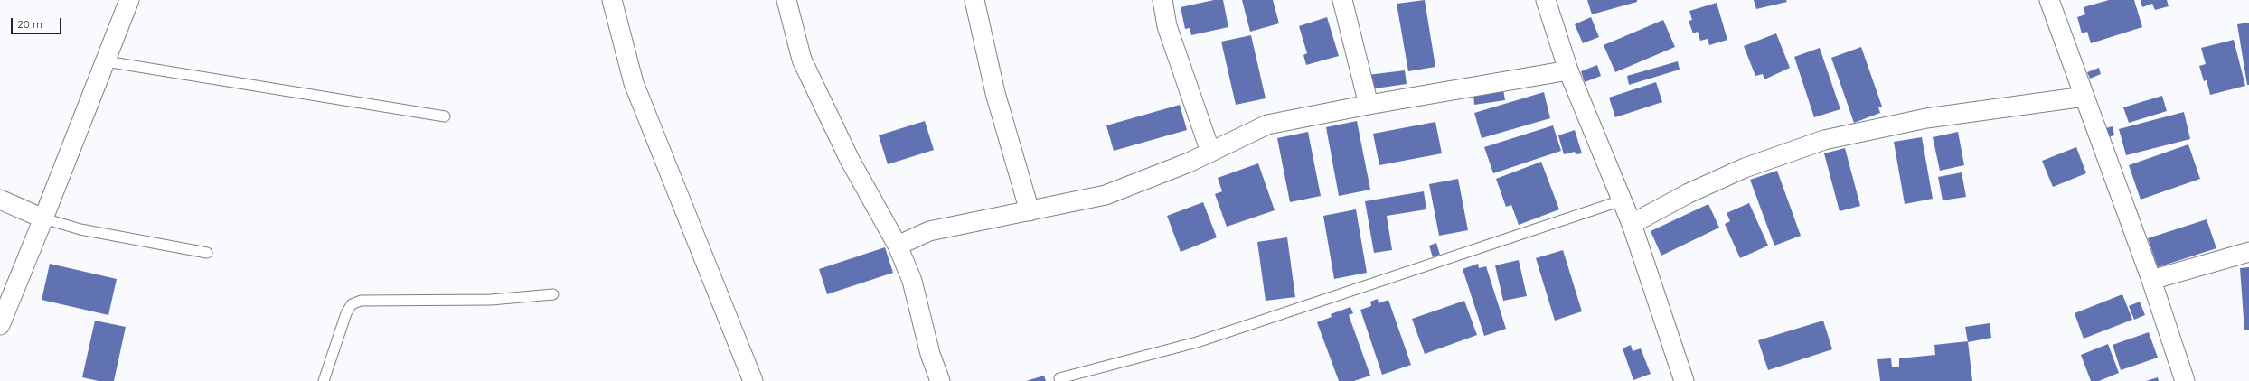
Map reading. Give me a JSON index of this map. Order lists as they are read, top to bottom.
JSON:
{
  "scale_bar": "20 m"
}
